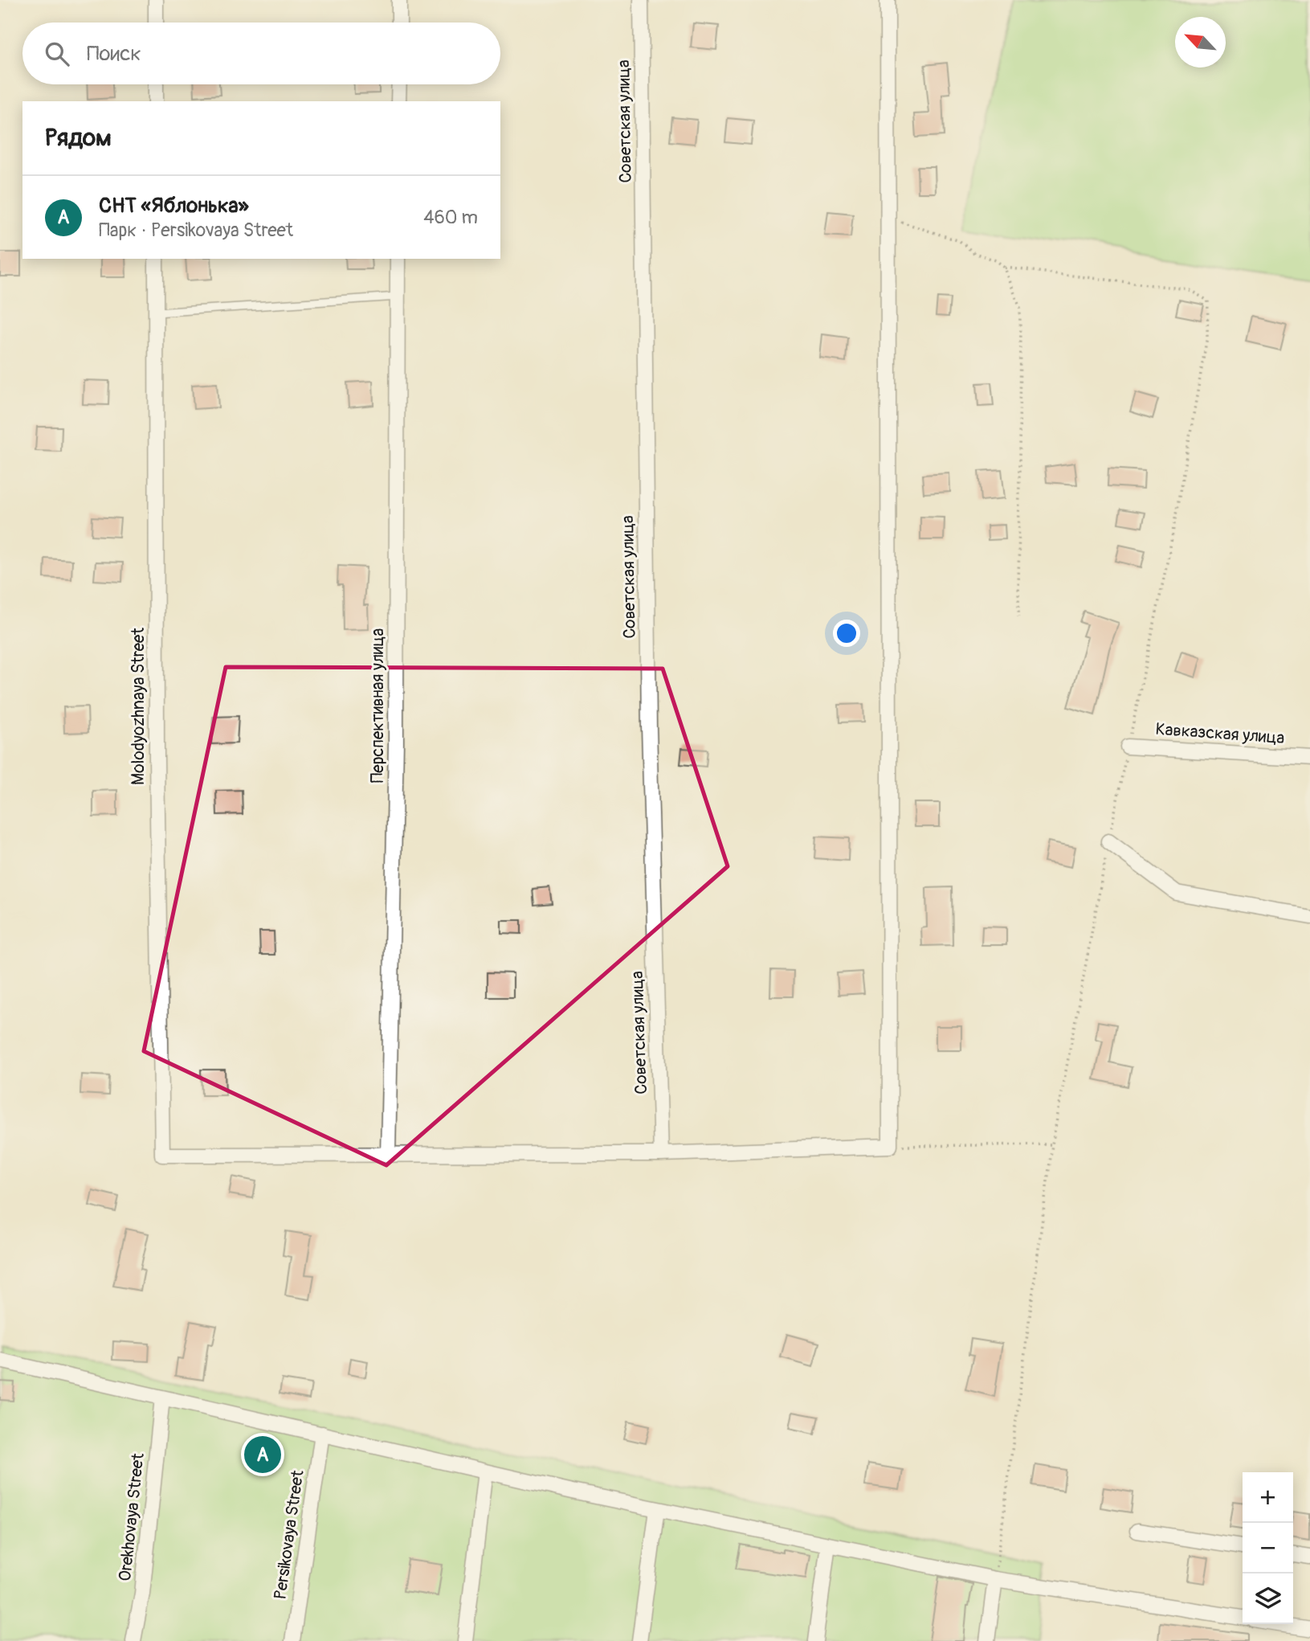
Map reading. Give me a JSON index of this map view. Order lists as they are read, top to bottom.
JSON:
{
  "streets": {
    "street": [
      "Советская улица",
      "Перспективная улица",
      "Molodyozhnaya Street",
      "Кавказская улица",
      "Orekhovaya Street",
      "Persikovaya Street"
    ]
  },
  "crossings": [
    ["Перспективная улица", "Molodyozhnaya Street"]
  ],
  "north": "top left",
  "page": {
    "search": "Поиск",
    "heading": "Рядом",
    "list": [
      {
        "mark": "A",
        "name": "СНТ «Яблонька»",
        "note": "Парк · Persikovaya Street",
        "value": "460 m"
      }
    ],
    "pins": "A",
    "map_buttons": ["+", "−"]
  }
}
